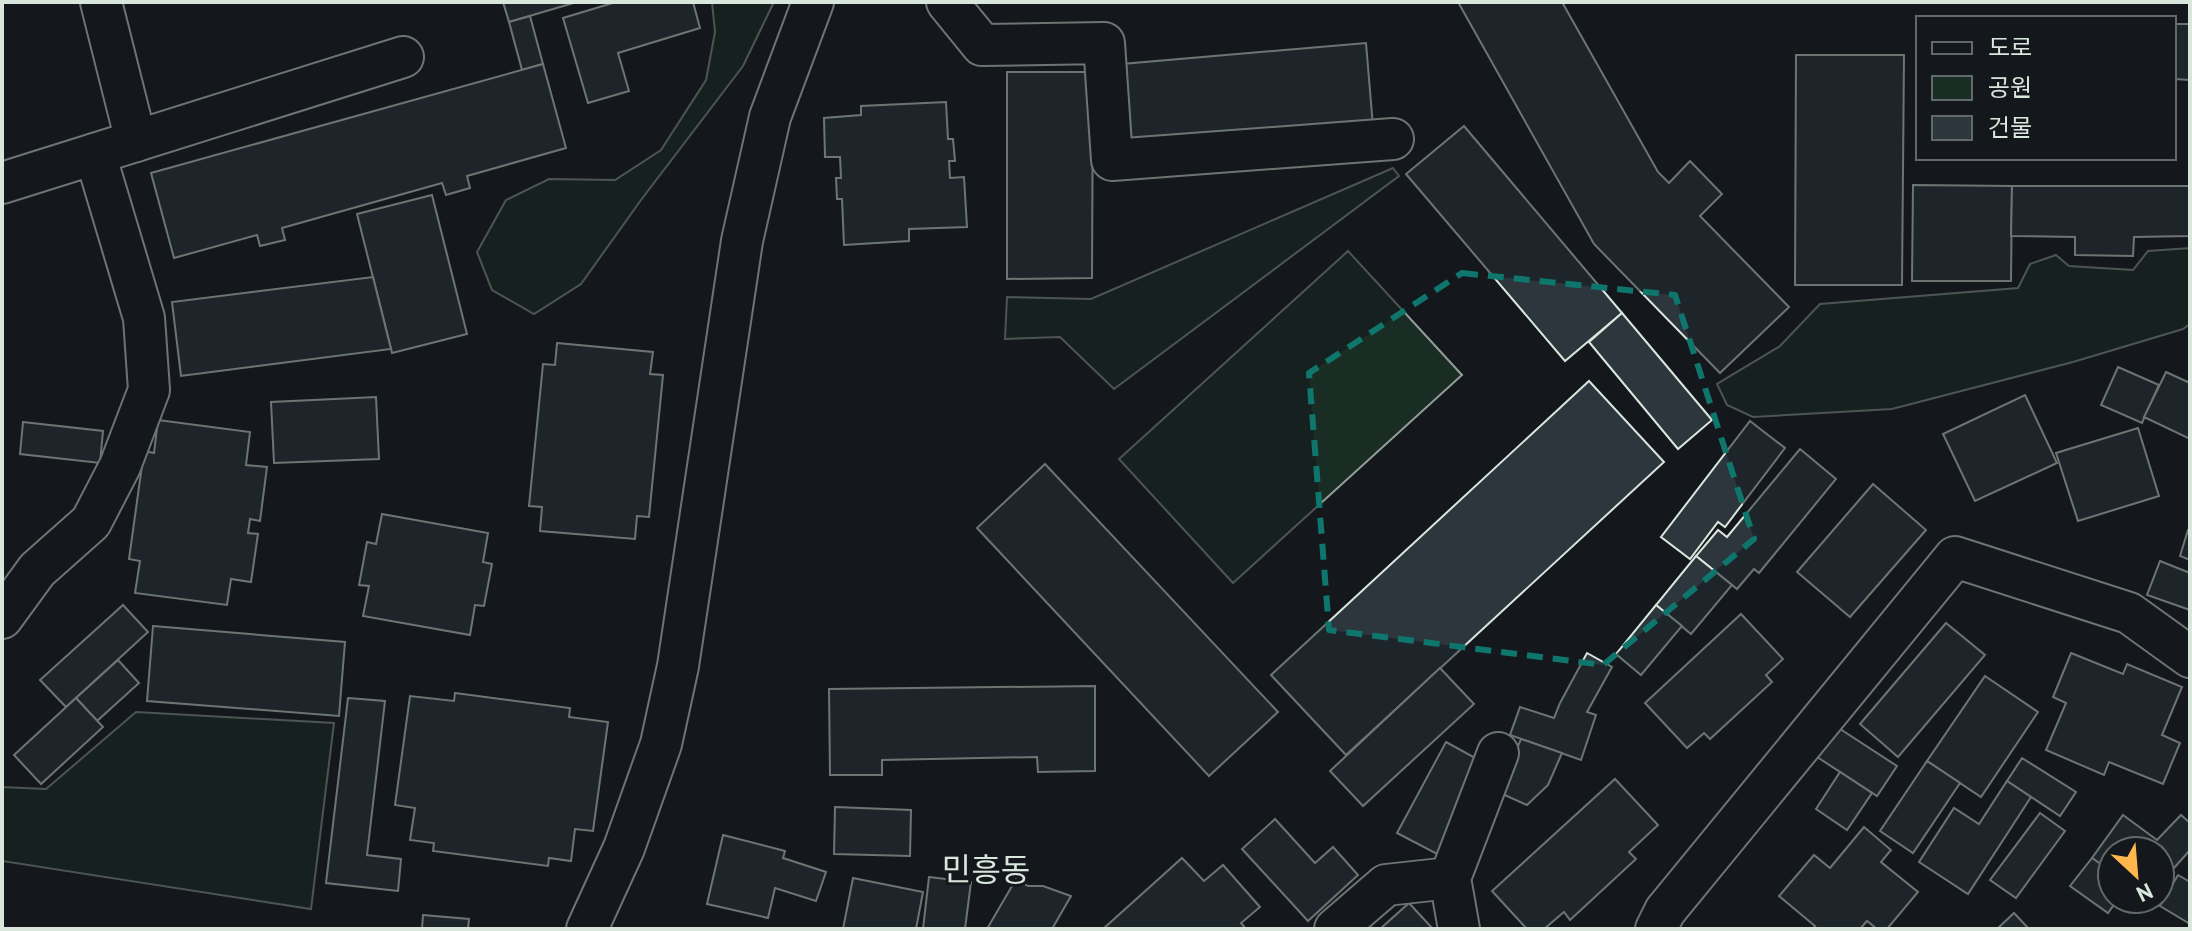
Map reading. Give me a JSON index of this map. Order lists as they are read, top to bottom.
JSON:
{
  "districts": ["민흥동"],
  "legend": ["도로", "공원", "건물"],
  "north": "bottom right"
}
